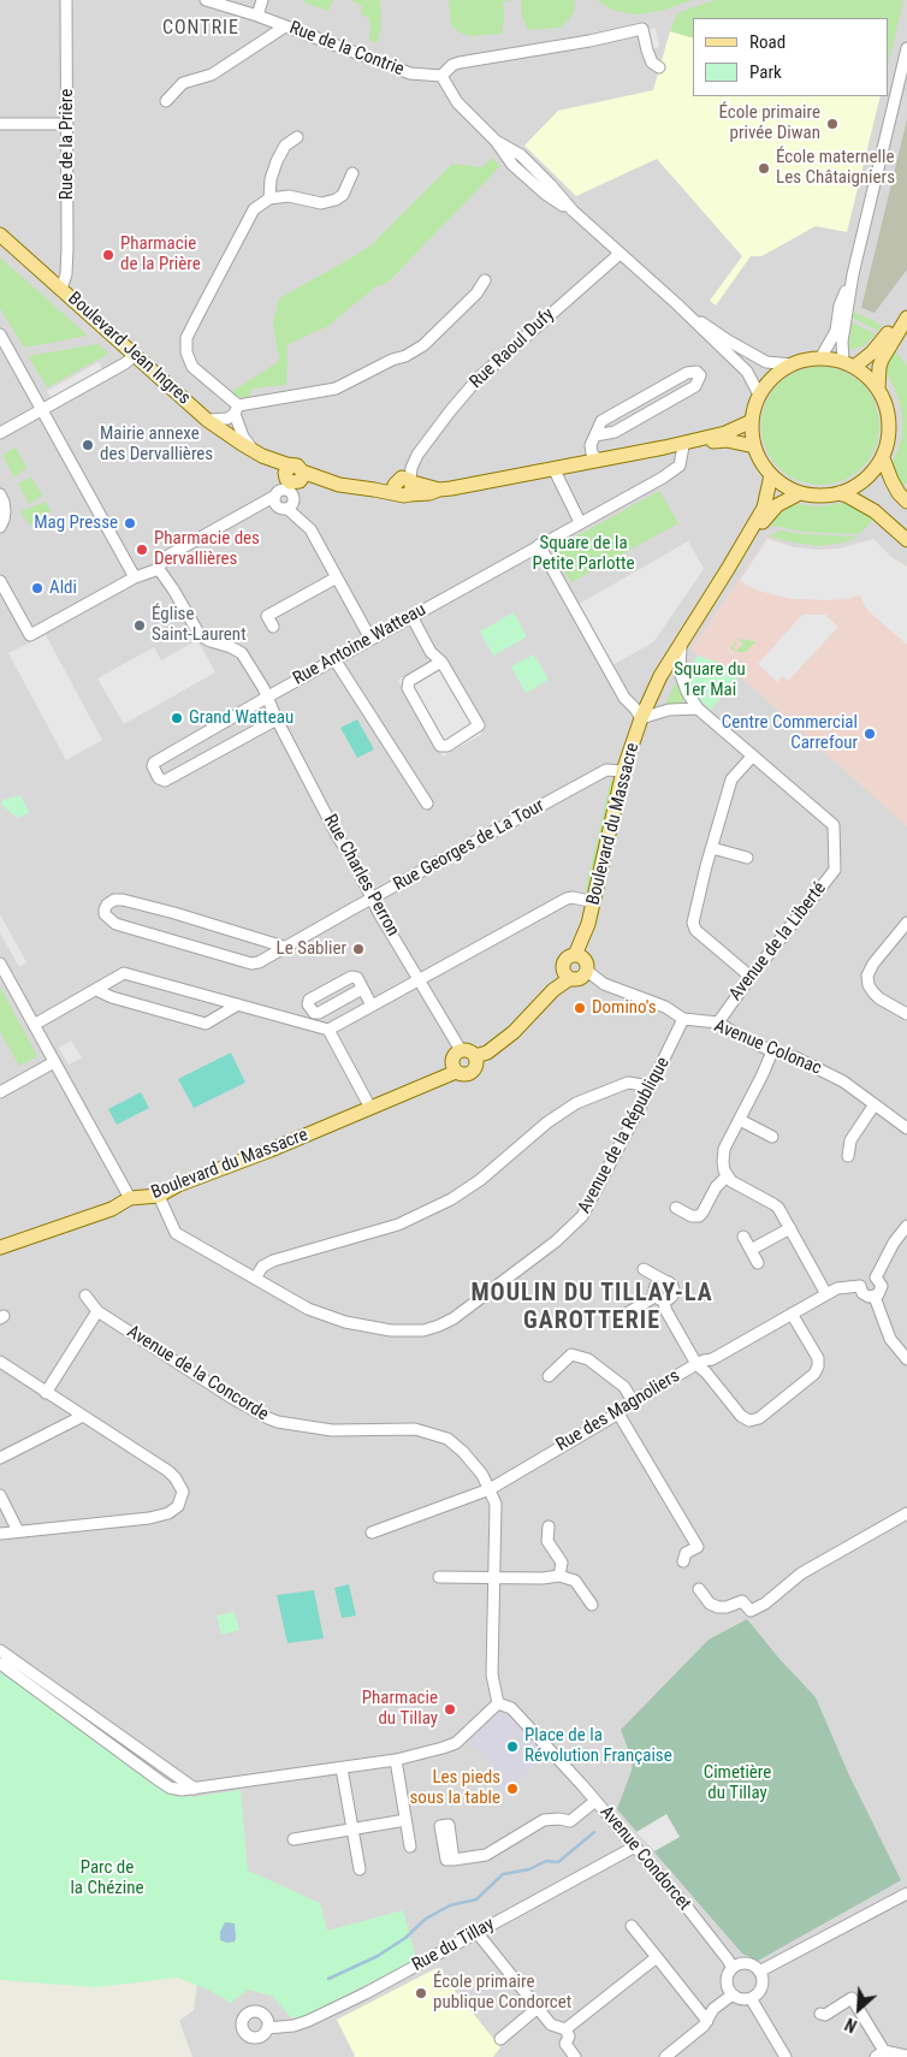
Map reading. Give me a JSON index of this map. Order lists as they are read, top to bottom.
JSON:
{
  "streets": {
    "main road": ["Boulevard Jean Ingres", "Boulevard du Massacre"],
    "street": [
      "Rue de la Contrie",
      "Rue de la Prière",
      "Rue Raoul Dufy",
      "Rue Antoine Watteau",
      "Rue Georges de La Tour",
      "Rue Charles Perron",
      "Avenue de la Liberté",
      "Avenue Colonac",
      "Avenue de la République",
      "Avenue de la Concorde",
      "Rue des Magnoliers",
      "Avenue Condorcet",
      "Rue du Tillay"
    ]
  },
  "crossings": [
    ["Rue de la Prière", "Boulevard Jean Ingres"],
    ["Boulevard Jean Ingres", "Rue Raoul Dufy"],
    ["Boulevard Jean Ingres", "Rue Antoine Watteau"],
    ["Boulevard Jean Ingres", "Boulevard du Massacre"],
    ["Rue Antoine Watteau", "Rue Charles Perron"],
    ["Boulevard du Massacre", "Rue Georges de La Tour"],
    ["Boulevard du Massacre", "Rue Charles Perron"],
    ["Boulevard du Massacre", "Avenue de la Liberté"],
    ["Boulevard du Massacre", "Avenue Colonac"],
    ["Boulevard du Massacre", "Avenue de la République"],
    ["Rue Georges de La Tour", "Rue Charles Perron"],
    ["Avenue de la Liberté", "Avenue Colonac"],
    ["Avenue Colonac", "Avenue de la République"],
    ["Avenue de la Concorde", "Rue des Magnoliers"],
    ["Avenue Condorcet", "Rue du Tillay"]
  ],
  "districts": ["CONTRIE", "MOULIN DU TILLAY-LA GAROTTERIE"],
  "parks": [
    "Square de la Petite Parlotte",
    "Square du 1er Mai",
    "Cimetière du Tillay",
    "Parc de la Chézine"
  ],
  "places": [
    "École primaire privée Diwan",
    "École maternelle Les Châtaigniers",
    "Pharmacie de la Prière",
    "Mairie annexe des Dervallières",
    "Mag Presse",
    "Pharmacie des Dervallières",
    "Aldi",
    "Église Saint-Laurent",
    "Grand Watteau",
    "Centre Commercial Carrefour",
    "Le Sablier",
    "Domino's",
    "Pharmacie du Tillay",
    "Place de la Révolution Française",
    "Les pieds sous la table",
    "École primaire publique Condorcet"
  ],
  "legend": ["Road", "Park"],
  "north": "bottom left"
}
